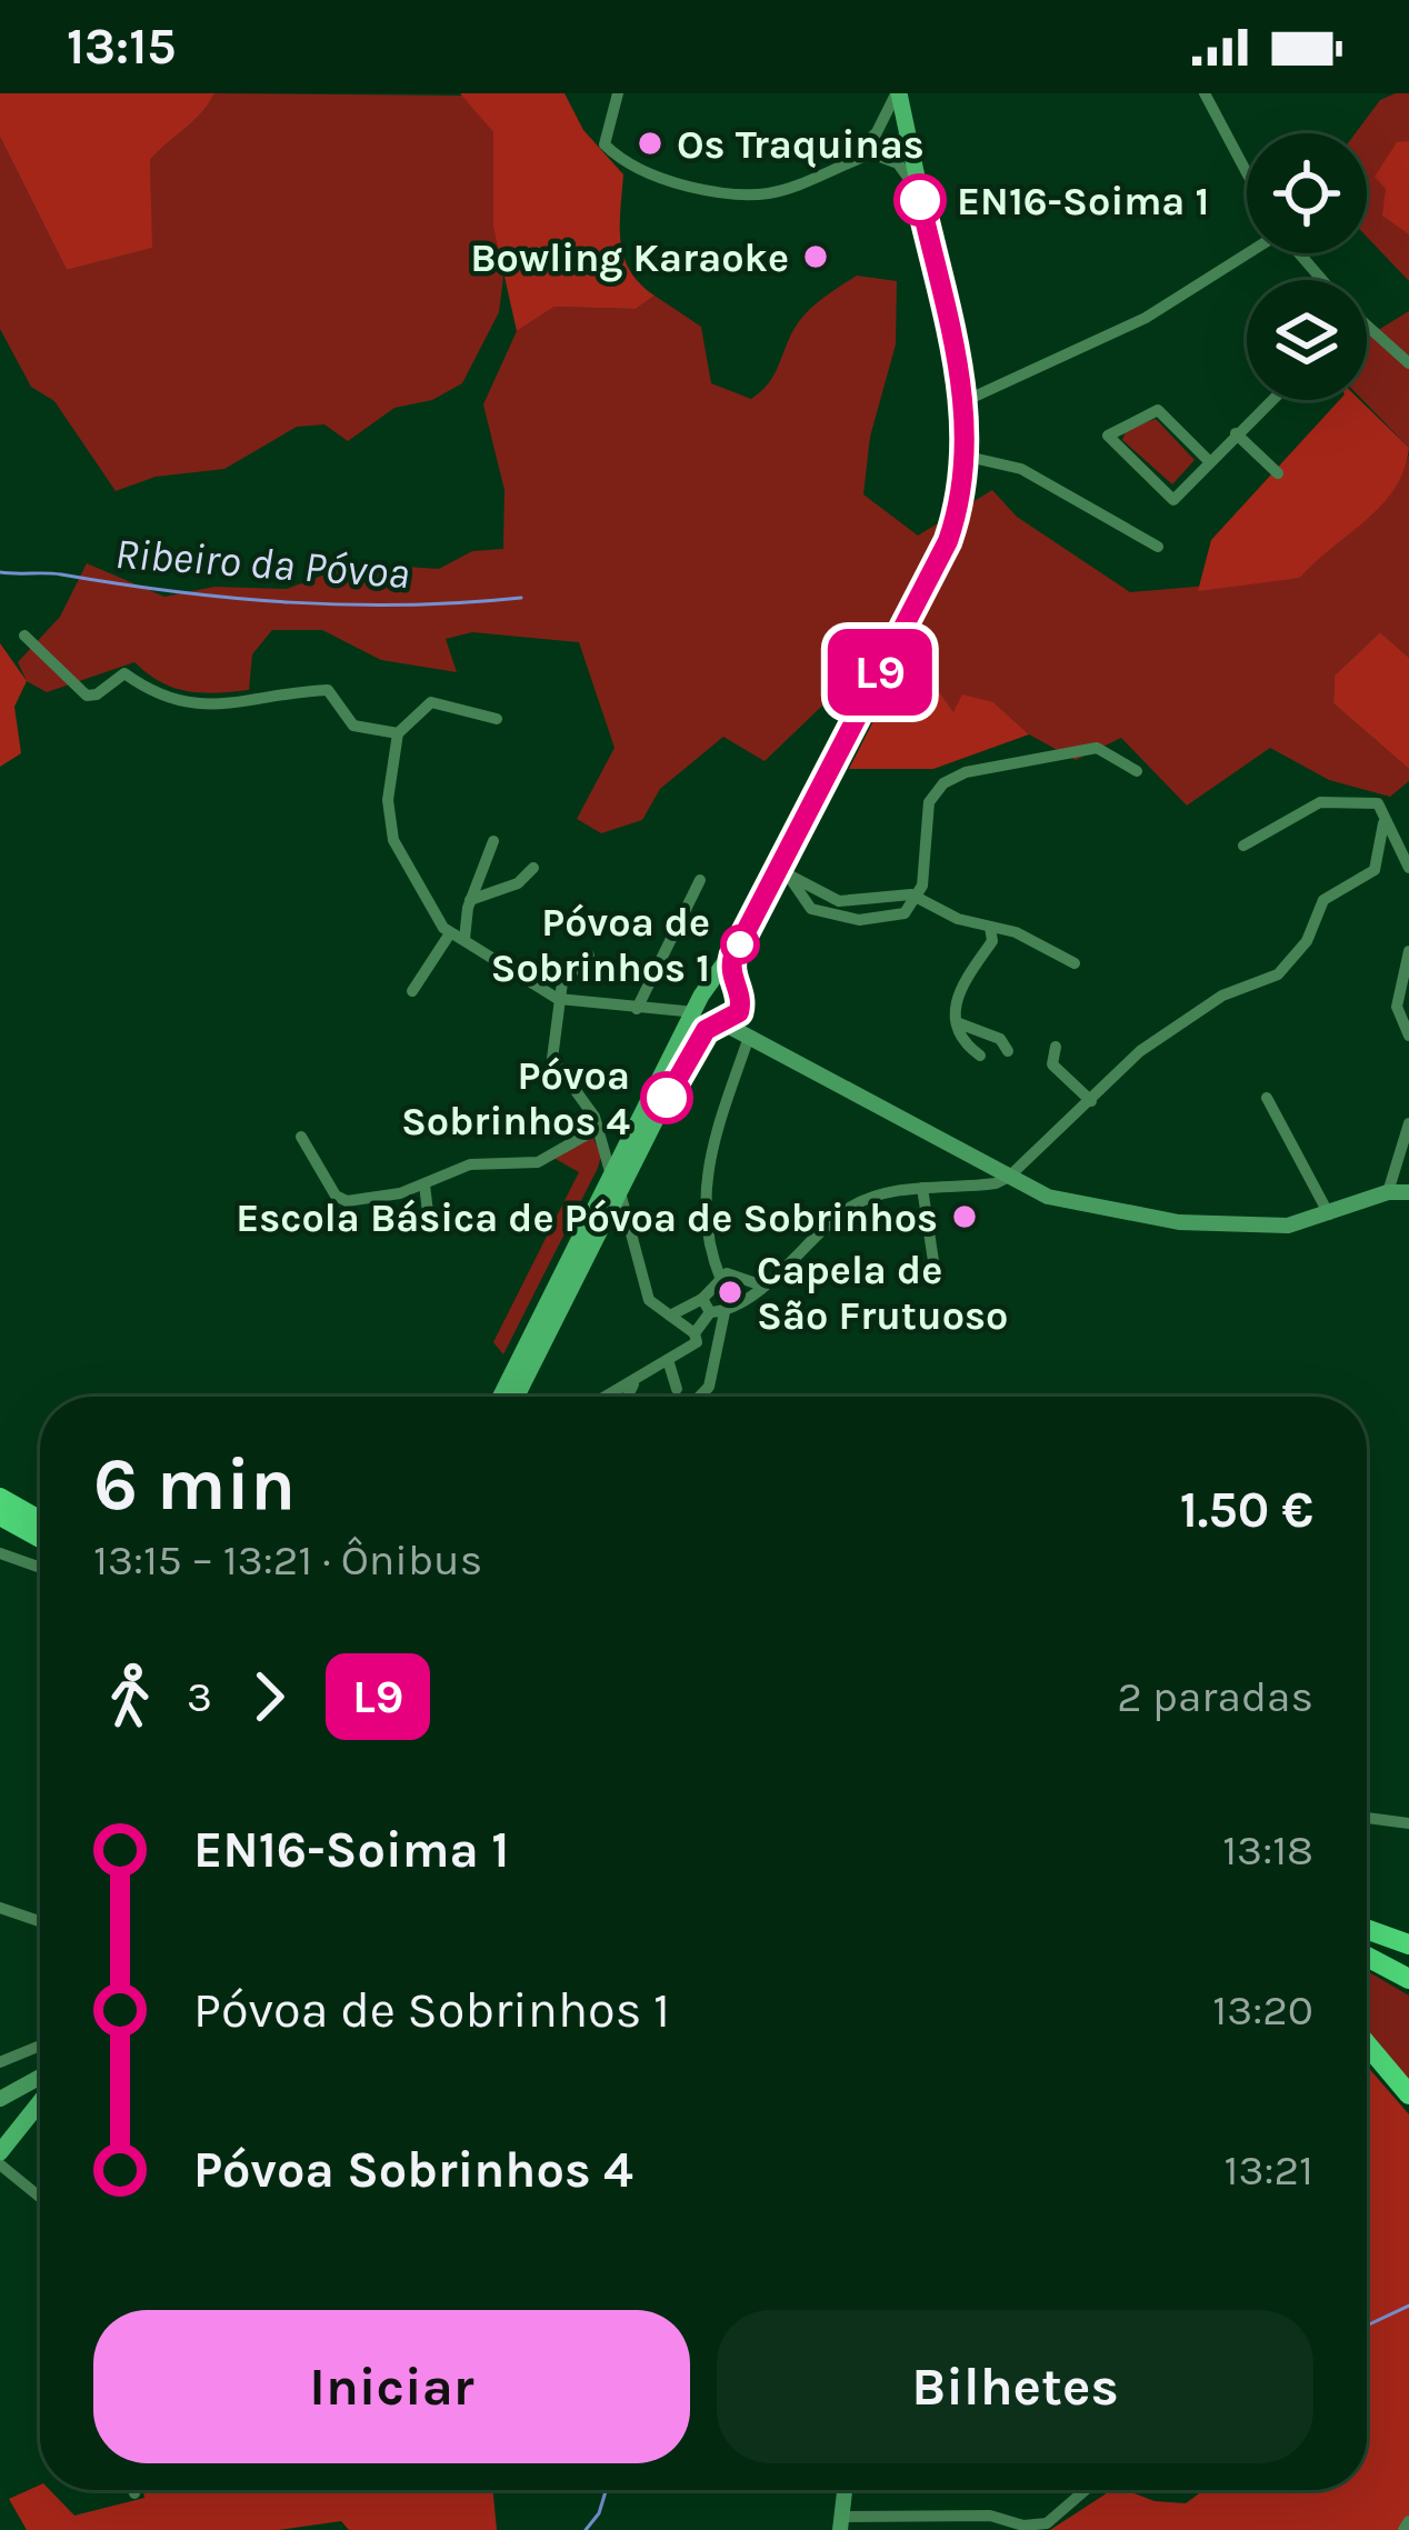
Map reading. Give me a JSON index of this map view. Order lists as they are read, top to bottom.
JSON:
{
  "water": ["Ribeiro da Póvoa"],
  "places": [
    "Os Traquinas",
    "EN16-Soima 1",
    "Bowling Karaoke",
    "Póvoa de Sobrinhos 1",
    "Póvoa Sobrinhos 4",
    "Escola Básica de Póvoa de Sobrinhos",
    "Capela de São Frutuoso"
  ],
  "lines": ["bus line L9"],
  "page": {
    "status": "13:15",
    "on_map": "L9",
    "heading": ["6 min", "13:15 – 13:21 · Ônibus", "1.50 €"],
    "legs": ["3", "L9", "2 paradas"],
    "list": [
      {
        "name": "EN16-Soima 1",
        "value": "13:18"
      },
      {
        "name": "Póvoa de Sobrinhos 1",
        "value": "13:20"
      },
      {
        "name": "Póvoa Sobrinhos 4",
        "value": "13:21"
      }
    ],
    "buttons": ["Iniciar", "Bilhetes"]
  }
}
